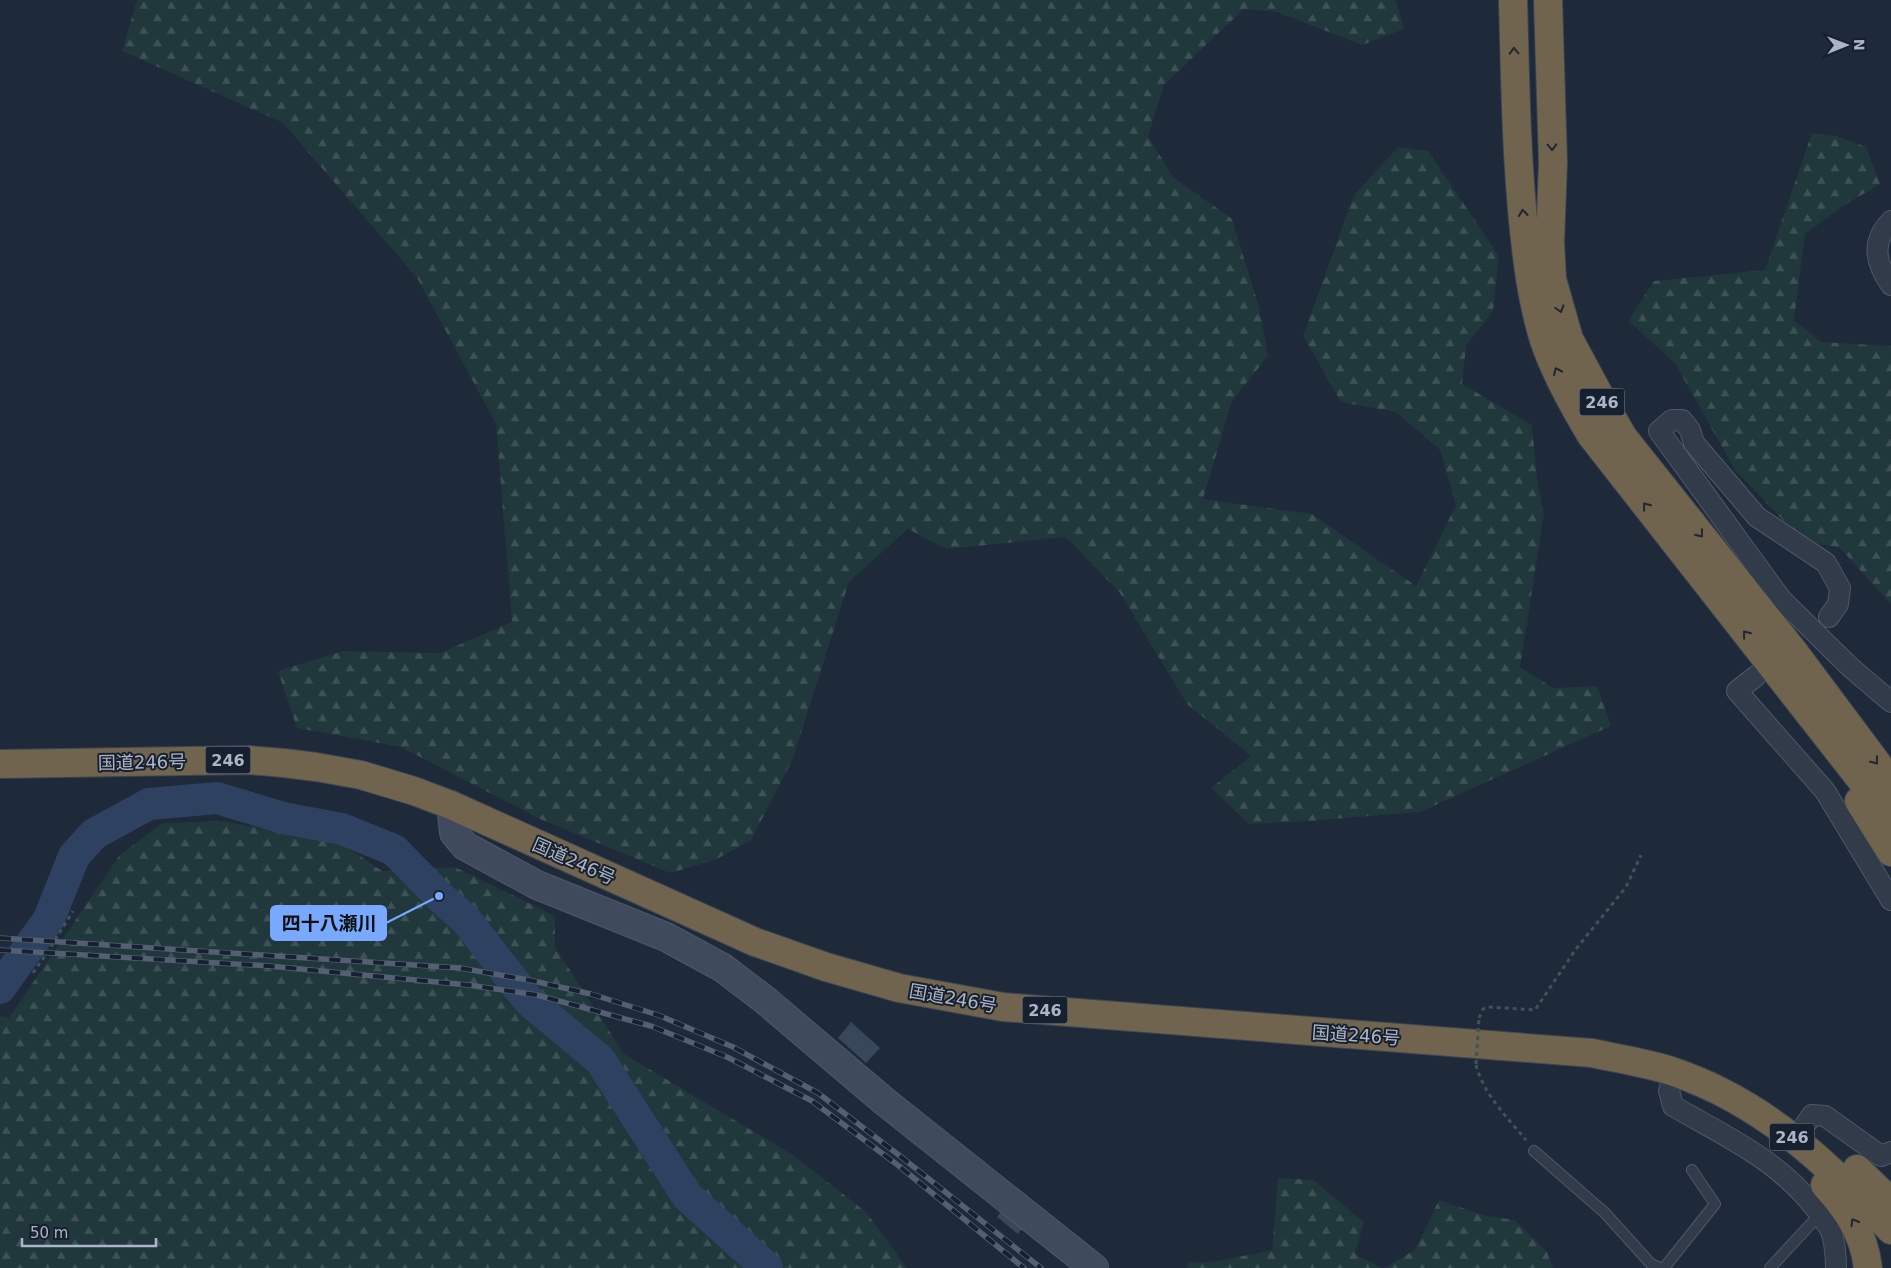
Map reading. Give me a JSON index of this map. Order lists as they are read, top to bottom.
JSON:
{
  "streets": {
    "highway": ["246", "国道246号"]
  },
  "places": ["四十八瀬川"],
  "scale_bar": "50 m",
  "north": "right"
}
